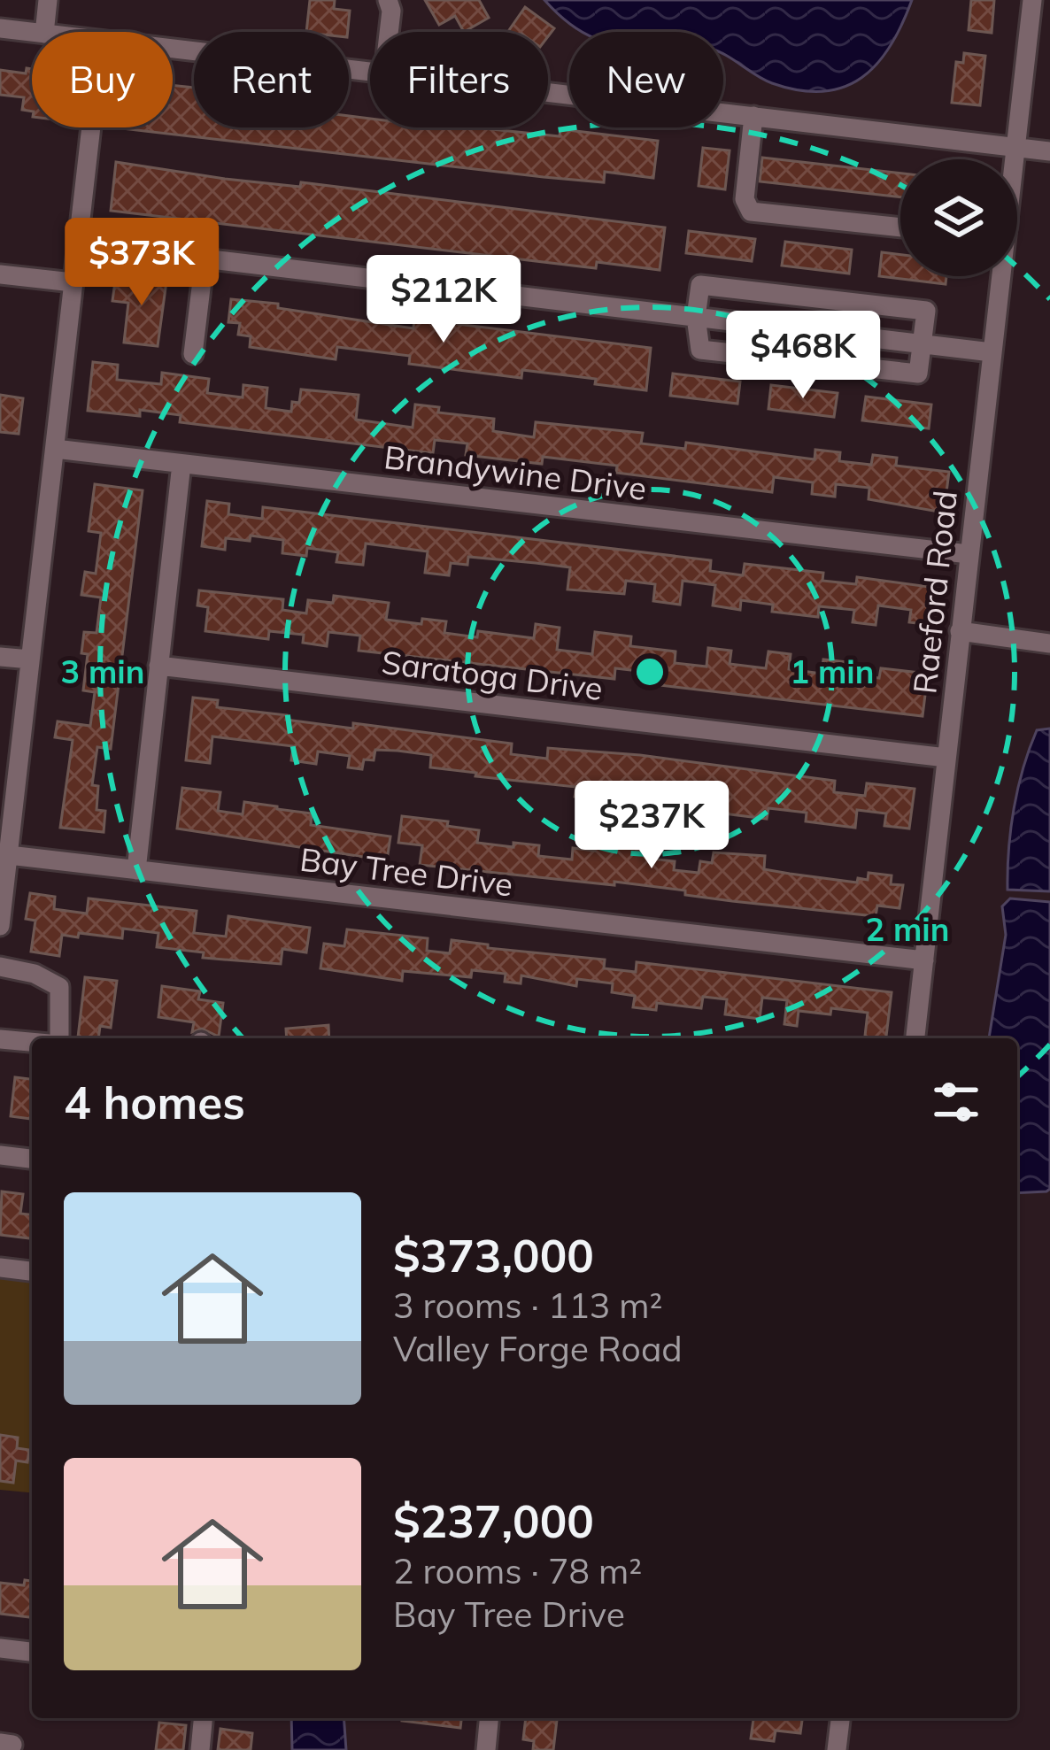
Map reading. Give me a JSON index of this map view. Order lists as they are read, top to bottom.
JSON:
{
  "streets": {
    "street": [
      "Brandywine Drive",
      "Raeford Road",
      "Saratoga Drive",
      "Bay Tree Drive"
    ]
  },
  "crossings": [
    ["Brandywine Drive", "Raeford Road"],
    ["Raeford Road", "Saratoga Drive"],
    ["Raeford Road", "Bay Tree Drive"]
  ],
  "page": {
    "chip": [
      "Buy",
      "Rent",
      "Filters",
      "New"
    ],
    "price": [
      "$373K",
      "$212K",
      "$468K",
      "$237K"
    ],
    "heading": "4 homes",
    "list": [
      {
        "name": "$373,000",
        "note": "3 rooms · 113 m² · Valley Forge Road"
      },
      {
        "name": "$237,000",
        "note": "2 rooms · 78 m² · Bay Tree Drive"
      }
    ]
  },
  "rings": ["1 min", "3 min", "2 min"]
}
